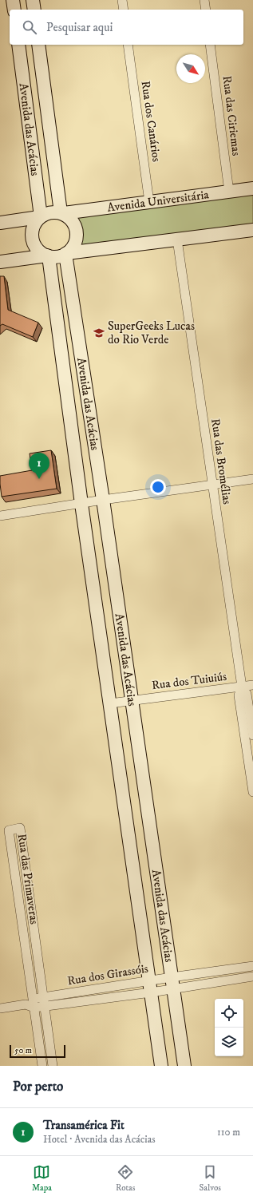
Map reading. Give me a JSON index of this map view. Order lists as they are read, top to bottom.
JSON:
{
  "streets": {
    "street": [
      "Rua das Ciriemas",
      "Rua dos Canários",
      "Avenida das Acácias",
      "Avenida Universitária",
      "Rua das Bromélias",
      "Rua dos Tuiuiús",
      "Rua das Primaveras",
      "Rua dos Girassóis"
    ]
  },
  "crossings": [
    ["Rua das Ciriemas", "Avenida Universitária"],
    ["Rua dos Canários", "Avenida Universitária"],
    ["Avenida das Acácias", "Avenida Universitária"],
    ["Avenida das Acácias", "Rua dos Tuiuiús"],
    ["Avenida das Acácias", "Rua dos Girassóis"],
    ["Rua das Bromélias", "Rua dos Tuiuiús"],
    ["Rua das Primaveras", "Rua dos Girassóis"]
  ],
  "places": {
    "school or university": ["SuperGeeks Lucas do Rio Verde"]
  },
  "scale_bar": "50 m",
  "north": "bottom right",
  "page": {
    "search": "Pesquisar aqui",
    "pins": "1",
    "scale": "50 m",
    "heading": "Por perto",
    "list": [
      {
        "mark": "1",
        "name": "Transamérica Fit",
        "note": "Hotel · Avenida das Acácias",
        "value": "110 m"
      }
    ],
    "nav": ["Mapa", "Rotas", "Salvos"]
  }
}
